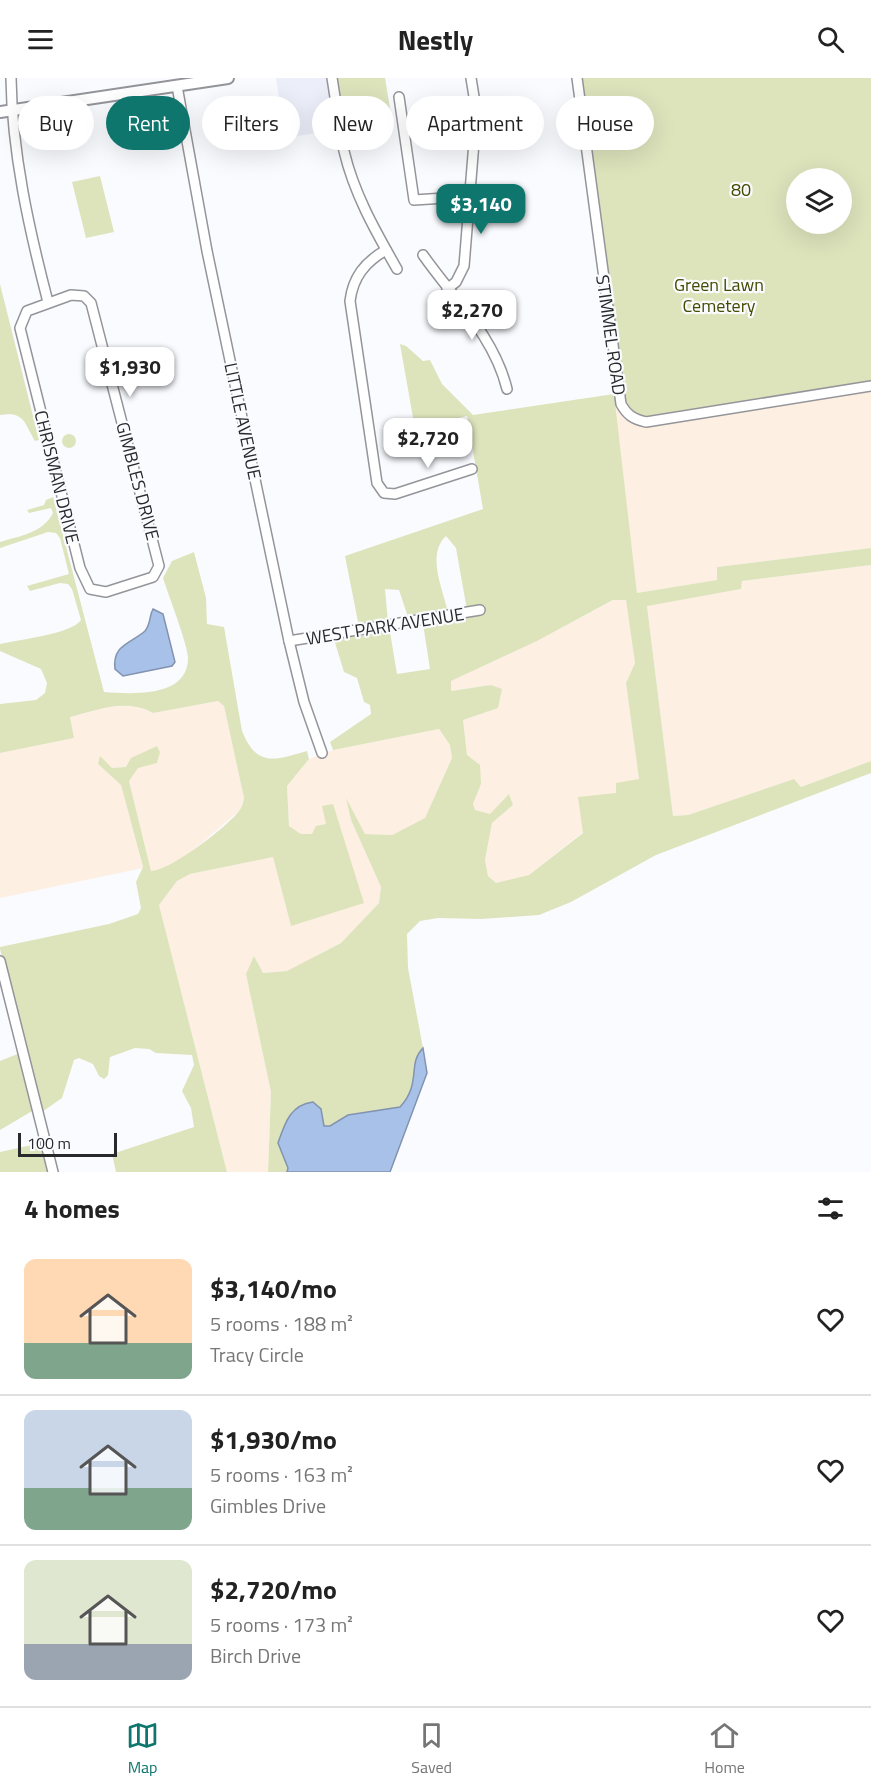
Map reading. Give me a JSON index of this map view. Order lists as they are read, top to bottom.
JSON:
{
  "streets": {
    "street": [
      "STIMMEL ROAD",
      "LITTLE AVENUE",
      "CHRISMAN DRIVE",
      "GIMBLES DRIVE",
      "WEST PARK AVENUE"
    ]
  },
  "crossings": [
    ["LITTLE AVENUE", "WEST PARK AVENUE"],
    ["CHRISMAN DRIVE", "GIMBLES DRIVE"]
  ],
  "parks": ["80", "Green Lawn Cemetery"],
  "scale_bar": "100 m",
  "page": {
    "header": "Nestly",
    "chip": [
      "Buy",
      "Rent",
      "Filters",
      "New",
      "Apartment",
      "House"
    ],
    "price": [
      "$3,140",
      "$2,270",
      "$1,930",
      "$2,720"
    ],
    "scale": "100 m",
    "heading": "4 homes",
    "list": [
      {
        "name": "$3,140/mo",
        "note": "5 rooms · 188 m² · Tracy Circle"
      },
      {
        "name": "$1,930/mo",
        "note": "5 rooms · 163 m² · Gimbles Drive"
      },
      {
        "name": "$2,720/mo",
        "note": "5 rooms · 173 m² · Birch Drive"
      }
    ],
    "tabs": ["Map", "Saved", "Home"]
  }
}
